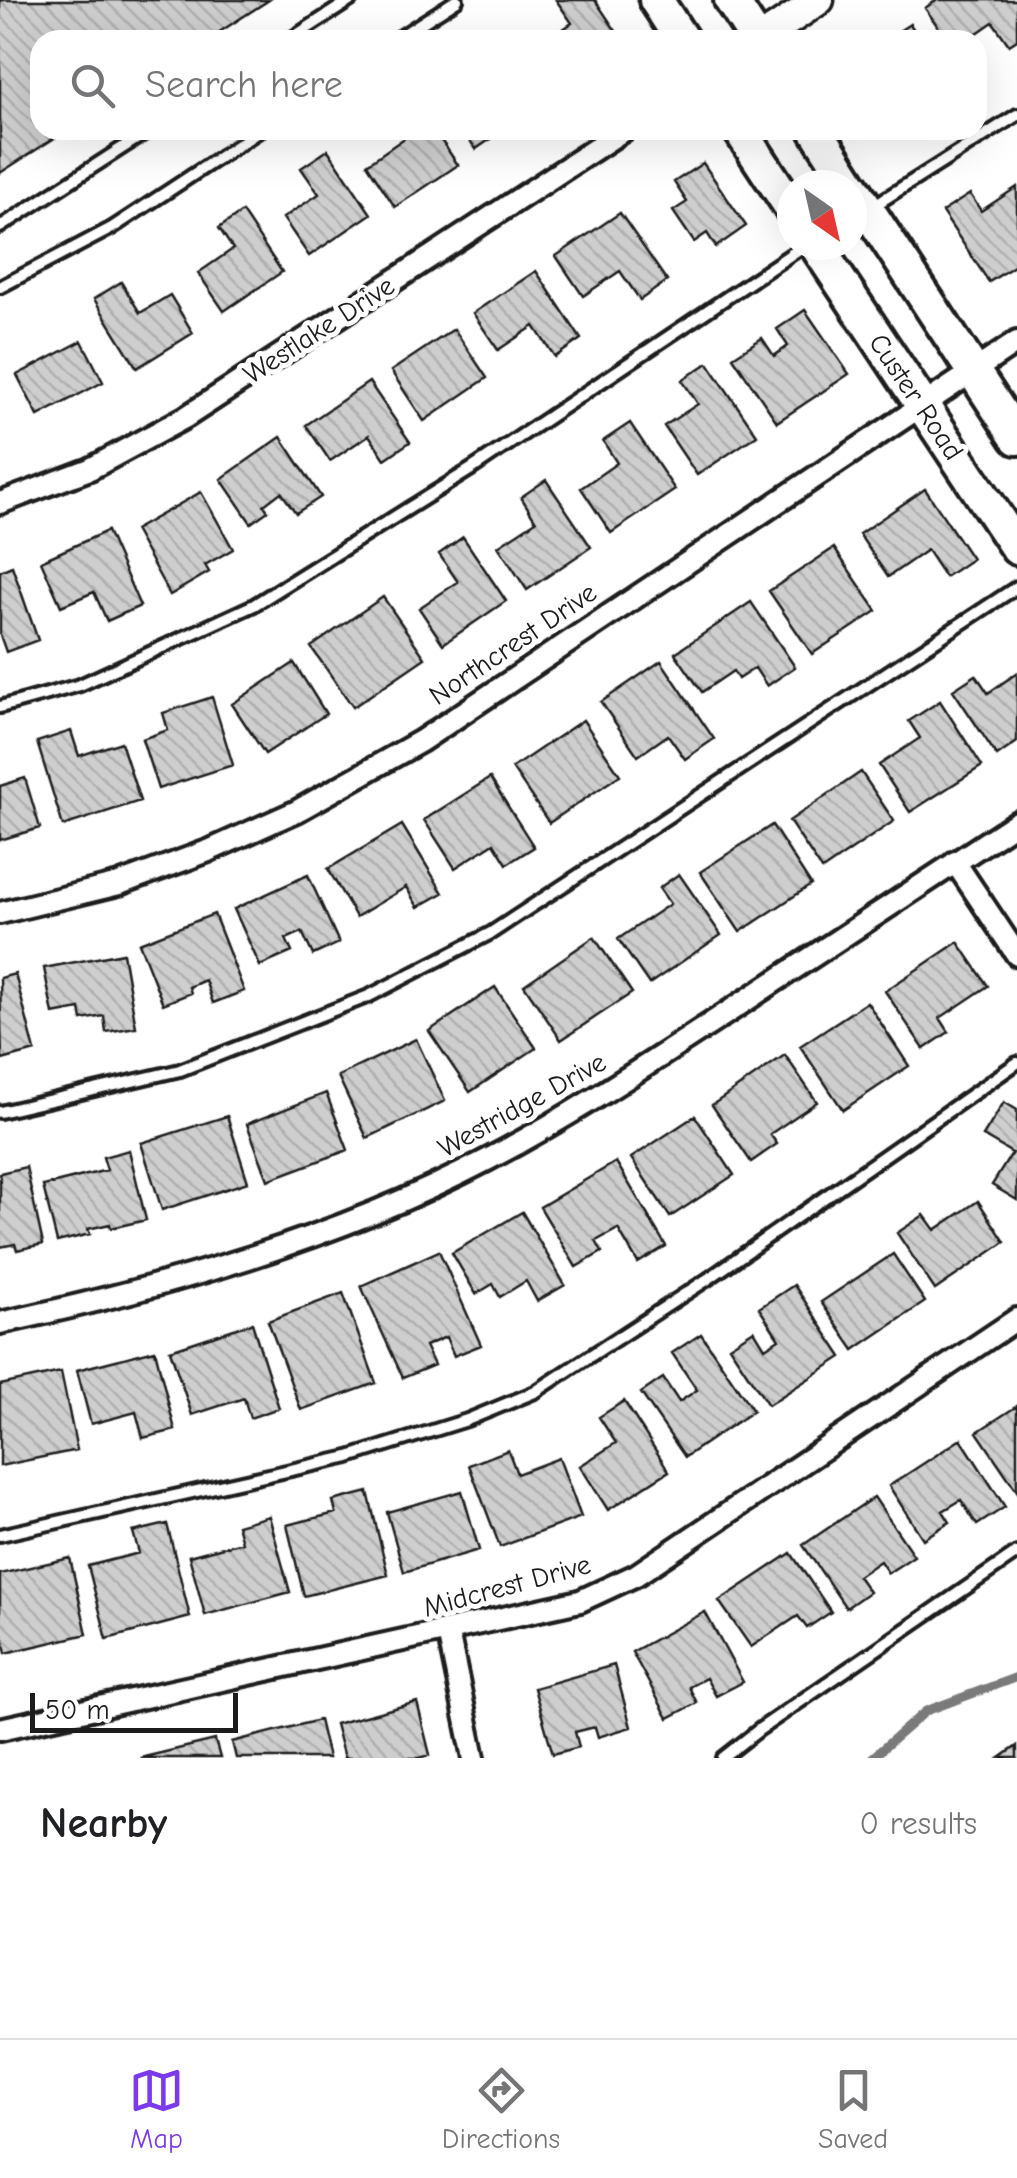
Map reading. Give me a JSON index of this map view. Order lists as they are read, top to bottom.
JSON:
{
  "streets": {
    "main road": ["Custer Road"],
    "street": [
      "Westlake Drive",
      "Northcrest Drive",
      "Westridge Drive",
      "Midcrest Drive"
    ]
  },
  "crossings": [
    ["Custer Road", "Northcrest Drive"]
  ],
  "scale_bar": "50 m",
  "north": "bottom right",
  "page": {
    "search": "Search here",
    "scale": "50 m",
    "heading": ["Nearby", "0 results"],
    "nav": ["Map", "Directions", "Saved"]
  }
}
